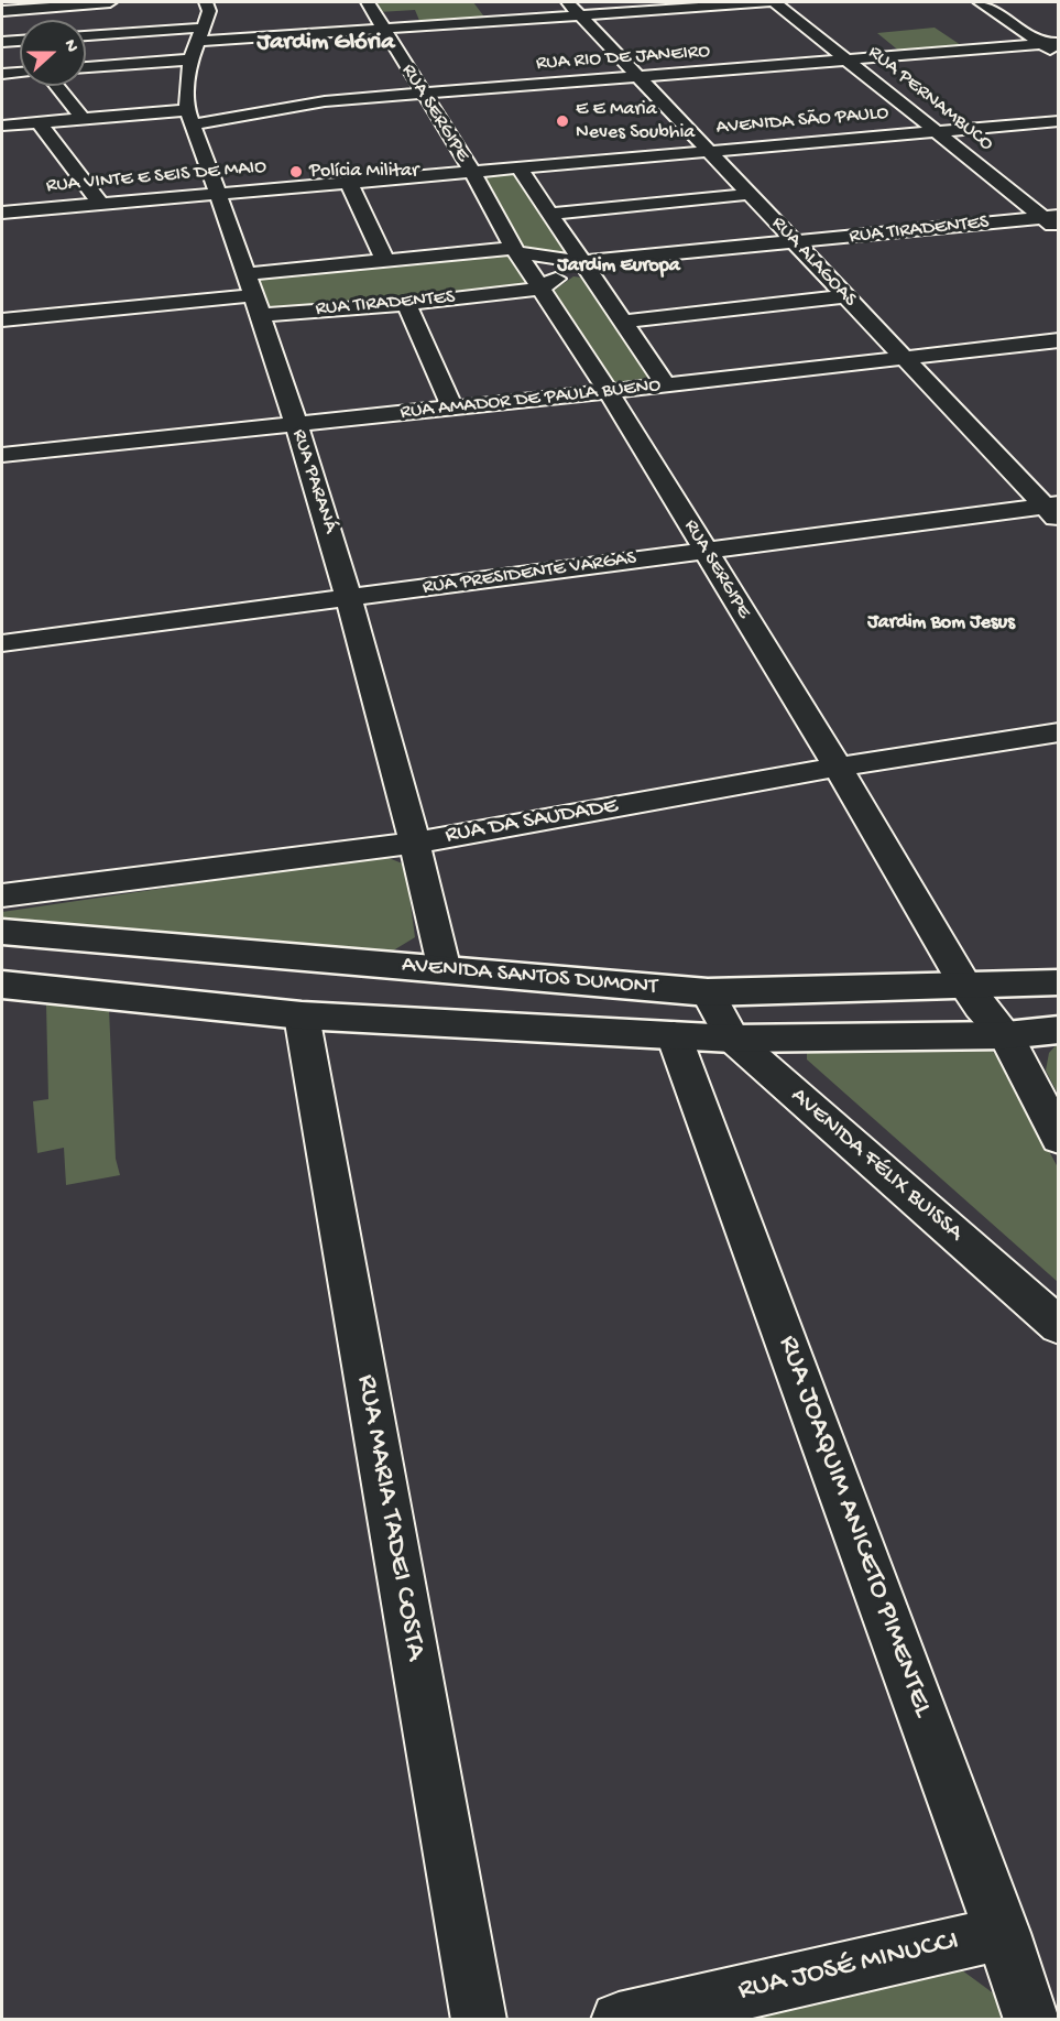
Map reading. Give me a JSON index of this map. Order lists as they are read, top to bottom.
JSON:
{
  "streets": {
    "street": [
      "RUA RIO DE JANEIRO",
      "RUA PERNAMBUCO",
      "RUA SERGIPE",
      "AVENIDA SÃO PAULO",
      "RUA VINTE E SEIS DE MAIO",
      "RUA TIRADENTES",
      "RUA ALAGOAS",
      "RUA AMADOR DE PAULA BUENO",
      "RUA PARANÁ",
      "RUA PRESIDENTE VARGAS",
      "RUA DA SAUDADE",
      "AVENIDA SANTOS DUMONT",
      "AVENIDA FÉLIX BUISSA",
      "RUA MARIA TADEI COSTA",
      "RUA JOAQUIM ANICETO PIMENTEL",
      "RUA JOSÉ MINUCCI"
    ]
  },
  "crossings": [
    ["RUA RIO DE JANEIRO", "RUA PERNAMBUCO"],
    ["RUA RIO DE JANEIRO", "RUA SERGIPE"],
    ["RUA RIO DE JANEIRO", "RUA ALAGOAS"],
    ["RUA RIO DE JANEIRO", "RUA PARANÁ"],
    ["RUA PERNAMBUCO", "AVENIDA SÃO PAULO"],
    ["RUA PERNAMBUCO", "RUA TIRADENTES"],
    ["RUA SERGIPE", "AVENIDA SÃO PAULO"],
    ["RUA SERGIPE", "RUA VINTE E SEIS DE MAIO"],
    ["RUA SERGIPE", "RUA TIRADENTES"],
    ["RUA SERGIPE", "RUA AMADOR DE PAULA BUENO"],
    ["RUA SERGIPE", "RUA PRESIDENTE VARGAS"],
    ["RUA SERGIPE", "RUA DA SAUDADE"],
    ["RUA SERGIPE", "AVENIDA SANTOS DUMONT"],
    ["AVENIDA SÃO PAULO", "RUA VINTE E SEIS DE MAIO"],
    ["AVENIDA SÃO PAULO", "RUA ALAGOAS"],
    ["RUA VINTE E SEIS DE MAIO", "RUA PARANÁ"],
    ["RUA TIRADENTES", "RUA ALAGOAS"],
    ["RUA TIRADENTES", "RUA PARANÁ"],
    ["RUA ALAGOAS", "RUA AMADOR DE PAULA BUENO"],
    ["RUA ALAGOAS", "RUA PRESIDENTE VARGAS"],
    ["RUA AMADOR DE PAULA BUENO", "RUA PARANÁ"],
    ["RUA PARANÁ", "RUA PRESIDENTE VARGAS"],
    ["RUA PARANÁ", "RUA DA SAUDADE"],
    ["RUA PARANÁ", "AVENIDA SANTOS DUMONT"],
    ["AVENIDA SANTOS DUMONT", "AVENIDA FÉLIX BUISSA"],
    ["AVENIDA SANTOS DUMONT", "RUA MARIA TADEI COSTA"],
    ["AVENIDA SANTOS DUMONT", "RUA JOAQUIM ANICETO PIMENTEL"],
    ["RUA JOAQUIM ANICETO PIMENTEL", "RUA JOSÉ MINUCCI"]
  ],
  "districts": ["Jardim Glória", "Jardim Europa", "Jardim Bom Jesus"],
  "places": ["E E Maria Neves Soubhia", "Polícia Militar"],
  "north": "right"
}
